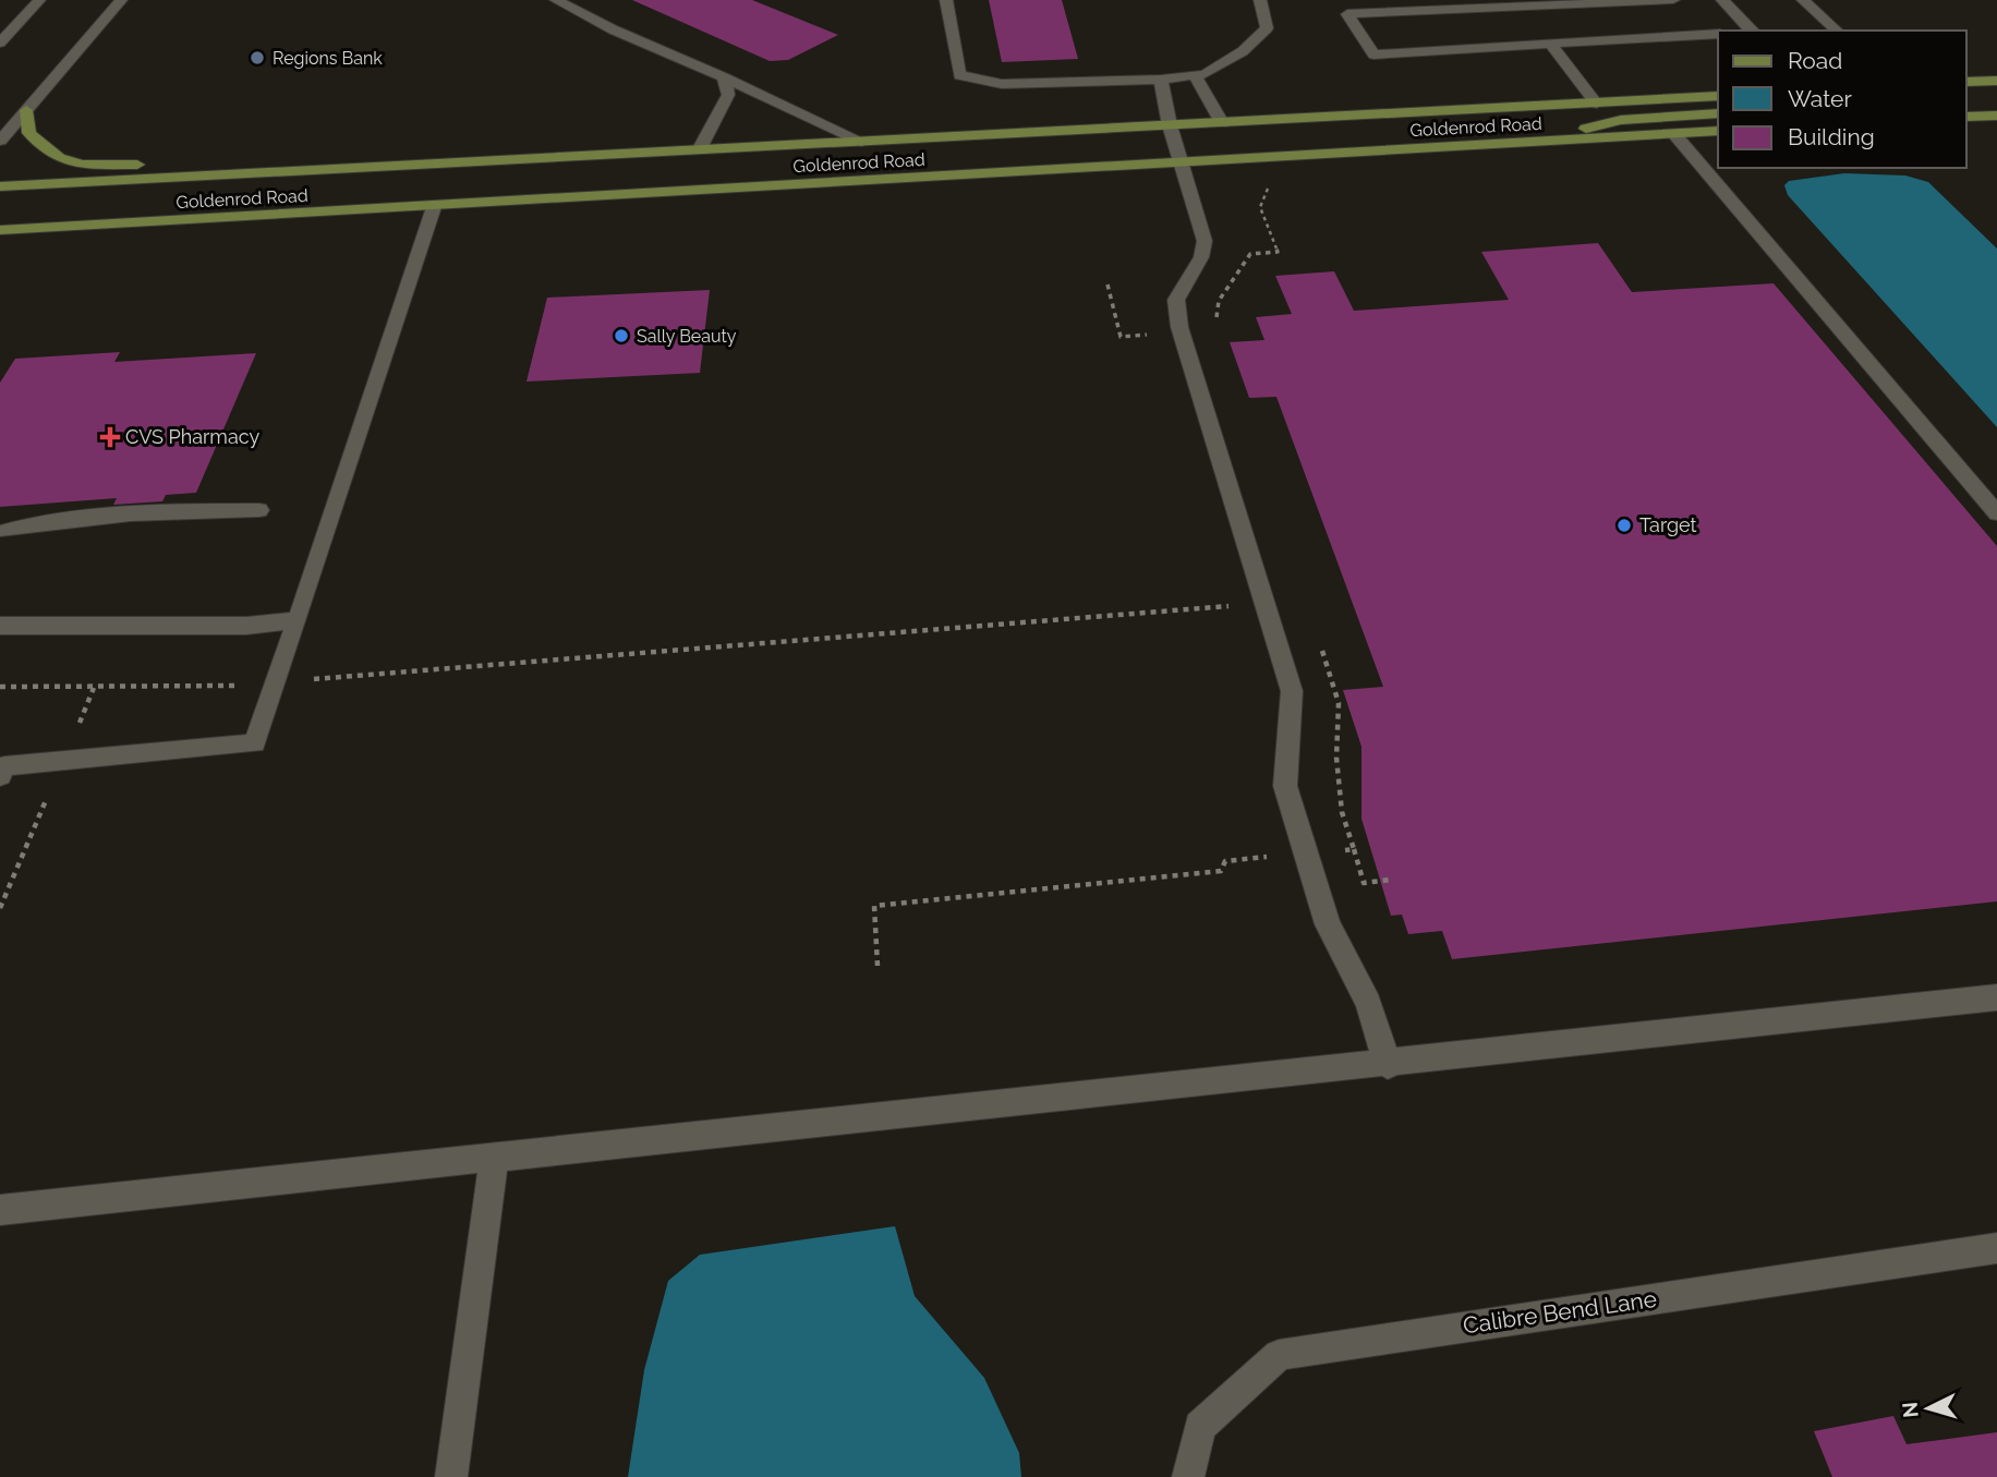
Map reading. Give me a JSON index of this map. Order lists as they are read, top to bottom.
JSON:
{
  "streets": {
    "main road": ["Goldenrod Road"],
    "street": ["Calibre Bend Lane"]
  },
  "places": {
    "other": ["Regions Bank", "Sally Beauty", "Target"],
    "health": ["CVS Pharmacy"]
  },
  "legend": ["Road", "Water", "Building"],
  "north": "left"
}
